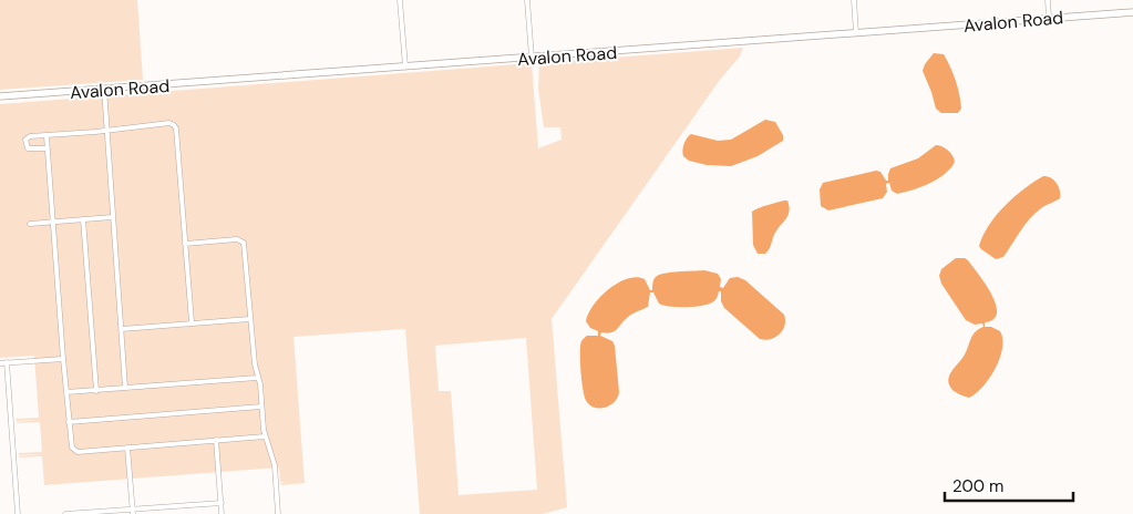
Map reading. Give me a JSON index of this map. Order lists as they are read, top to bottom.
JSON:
{
  "streets": {
    "main road": ["Avalon Road"]
  },
  "scale_bar": "200 m"
}
